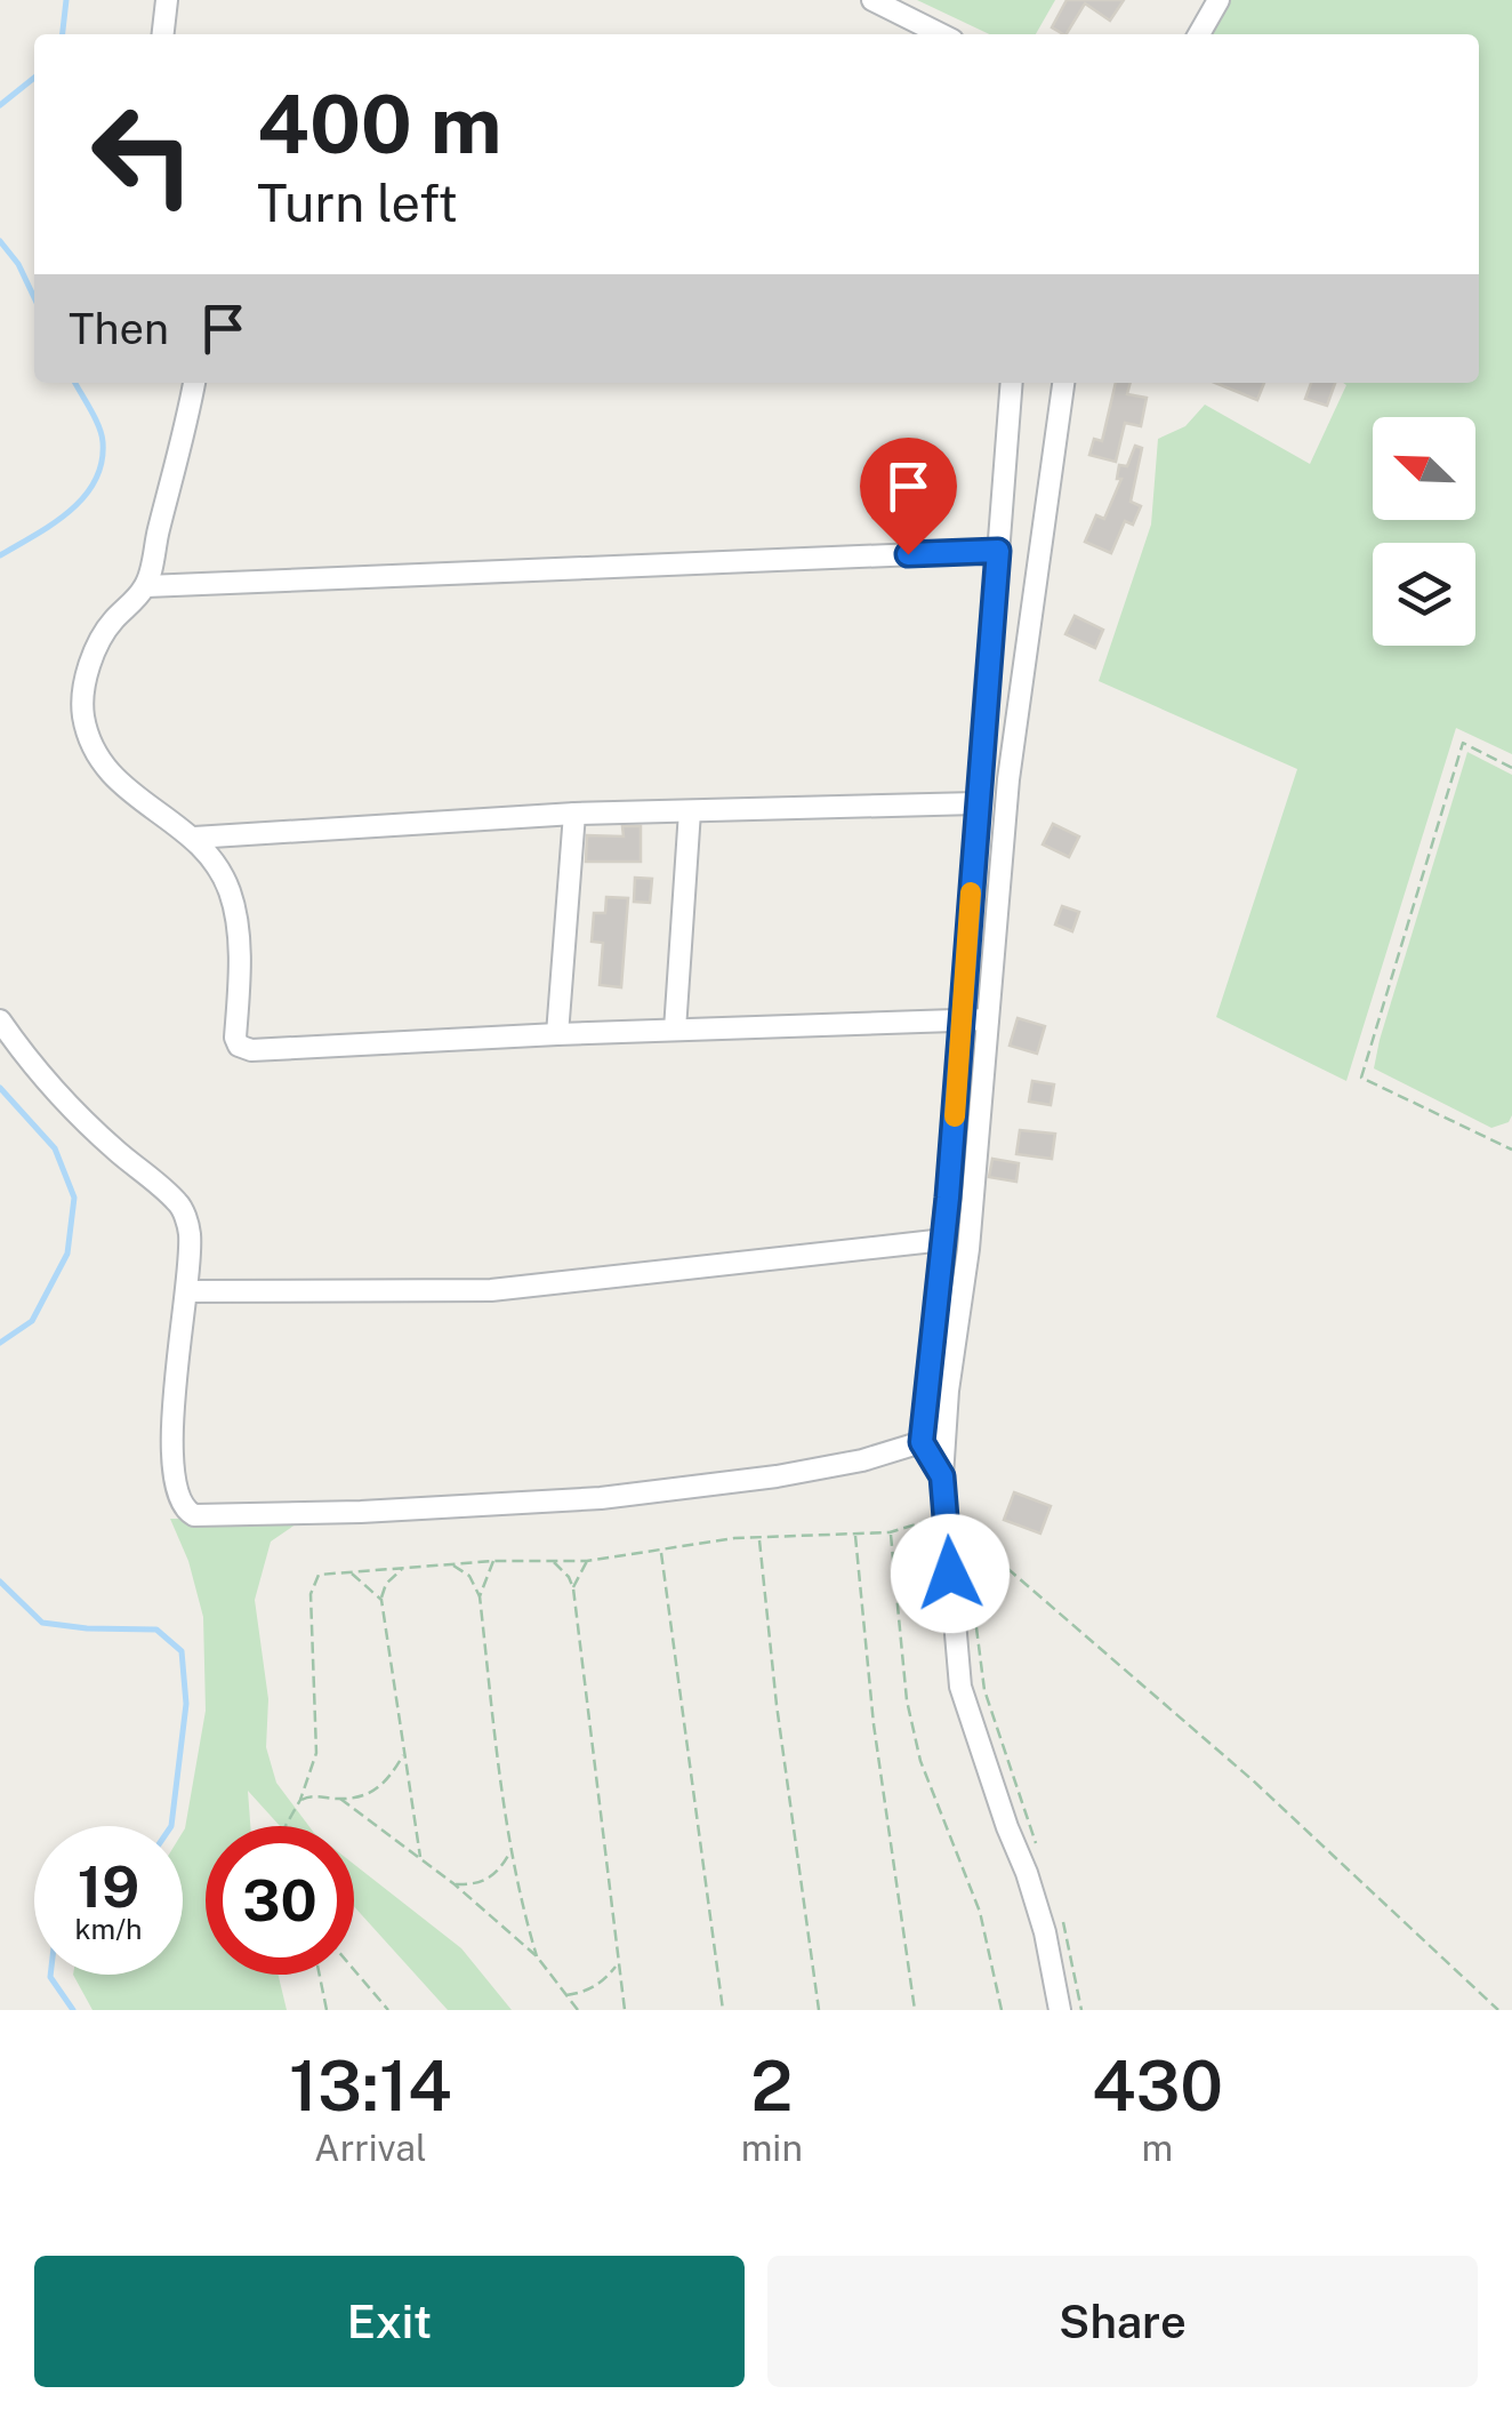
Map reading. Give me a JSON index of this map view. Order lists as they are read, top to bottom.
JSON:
{
  "north": "top left",
  "page": {
    "turn": ["400 m", "Turn left"],
    "then": "Then",
    "speed": "19 km/h",
    "limit": "30",
    "eta": [
      "13:14",
      "Arrival",
      "2",
      "min",
      "430",
      "m"
    ],
    "buttons": ["Exit", "Share"]
  }
}
